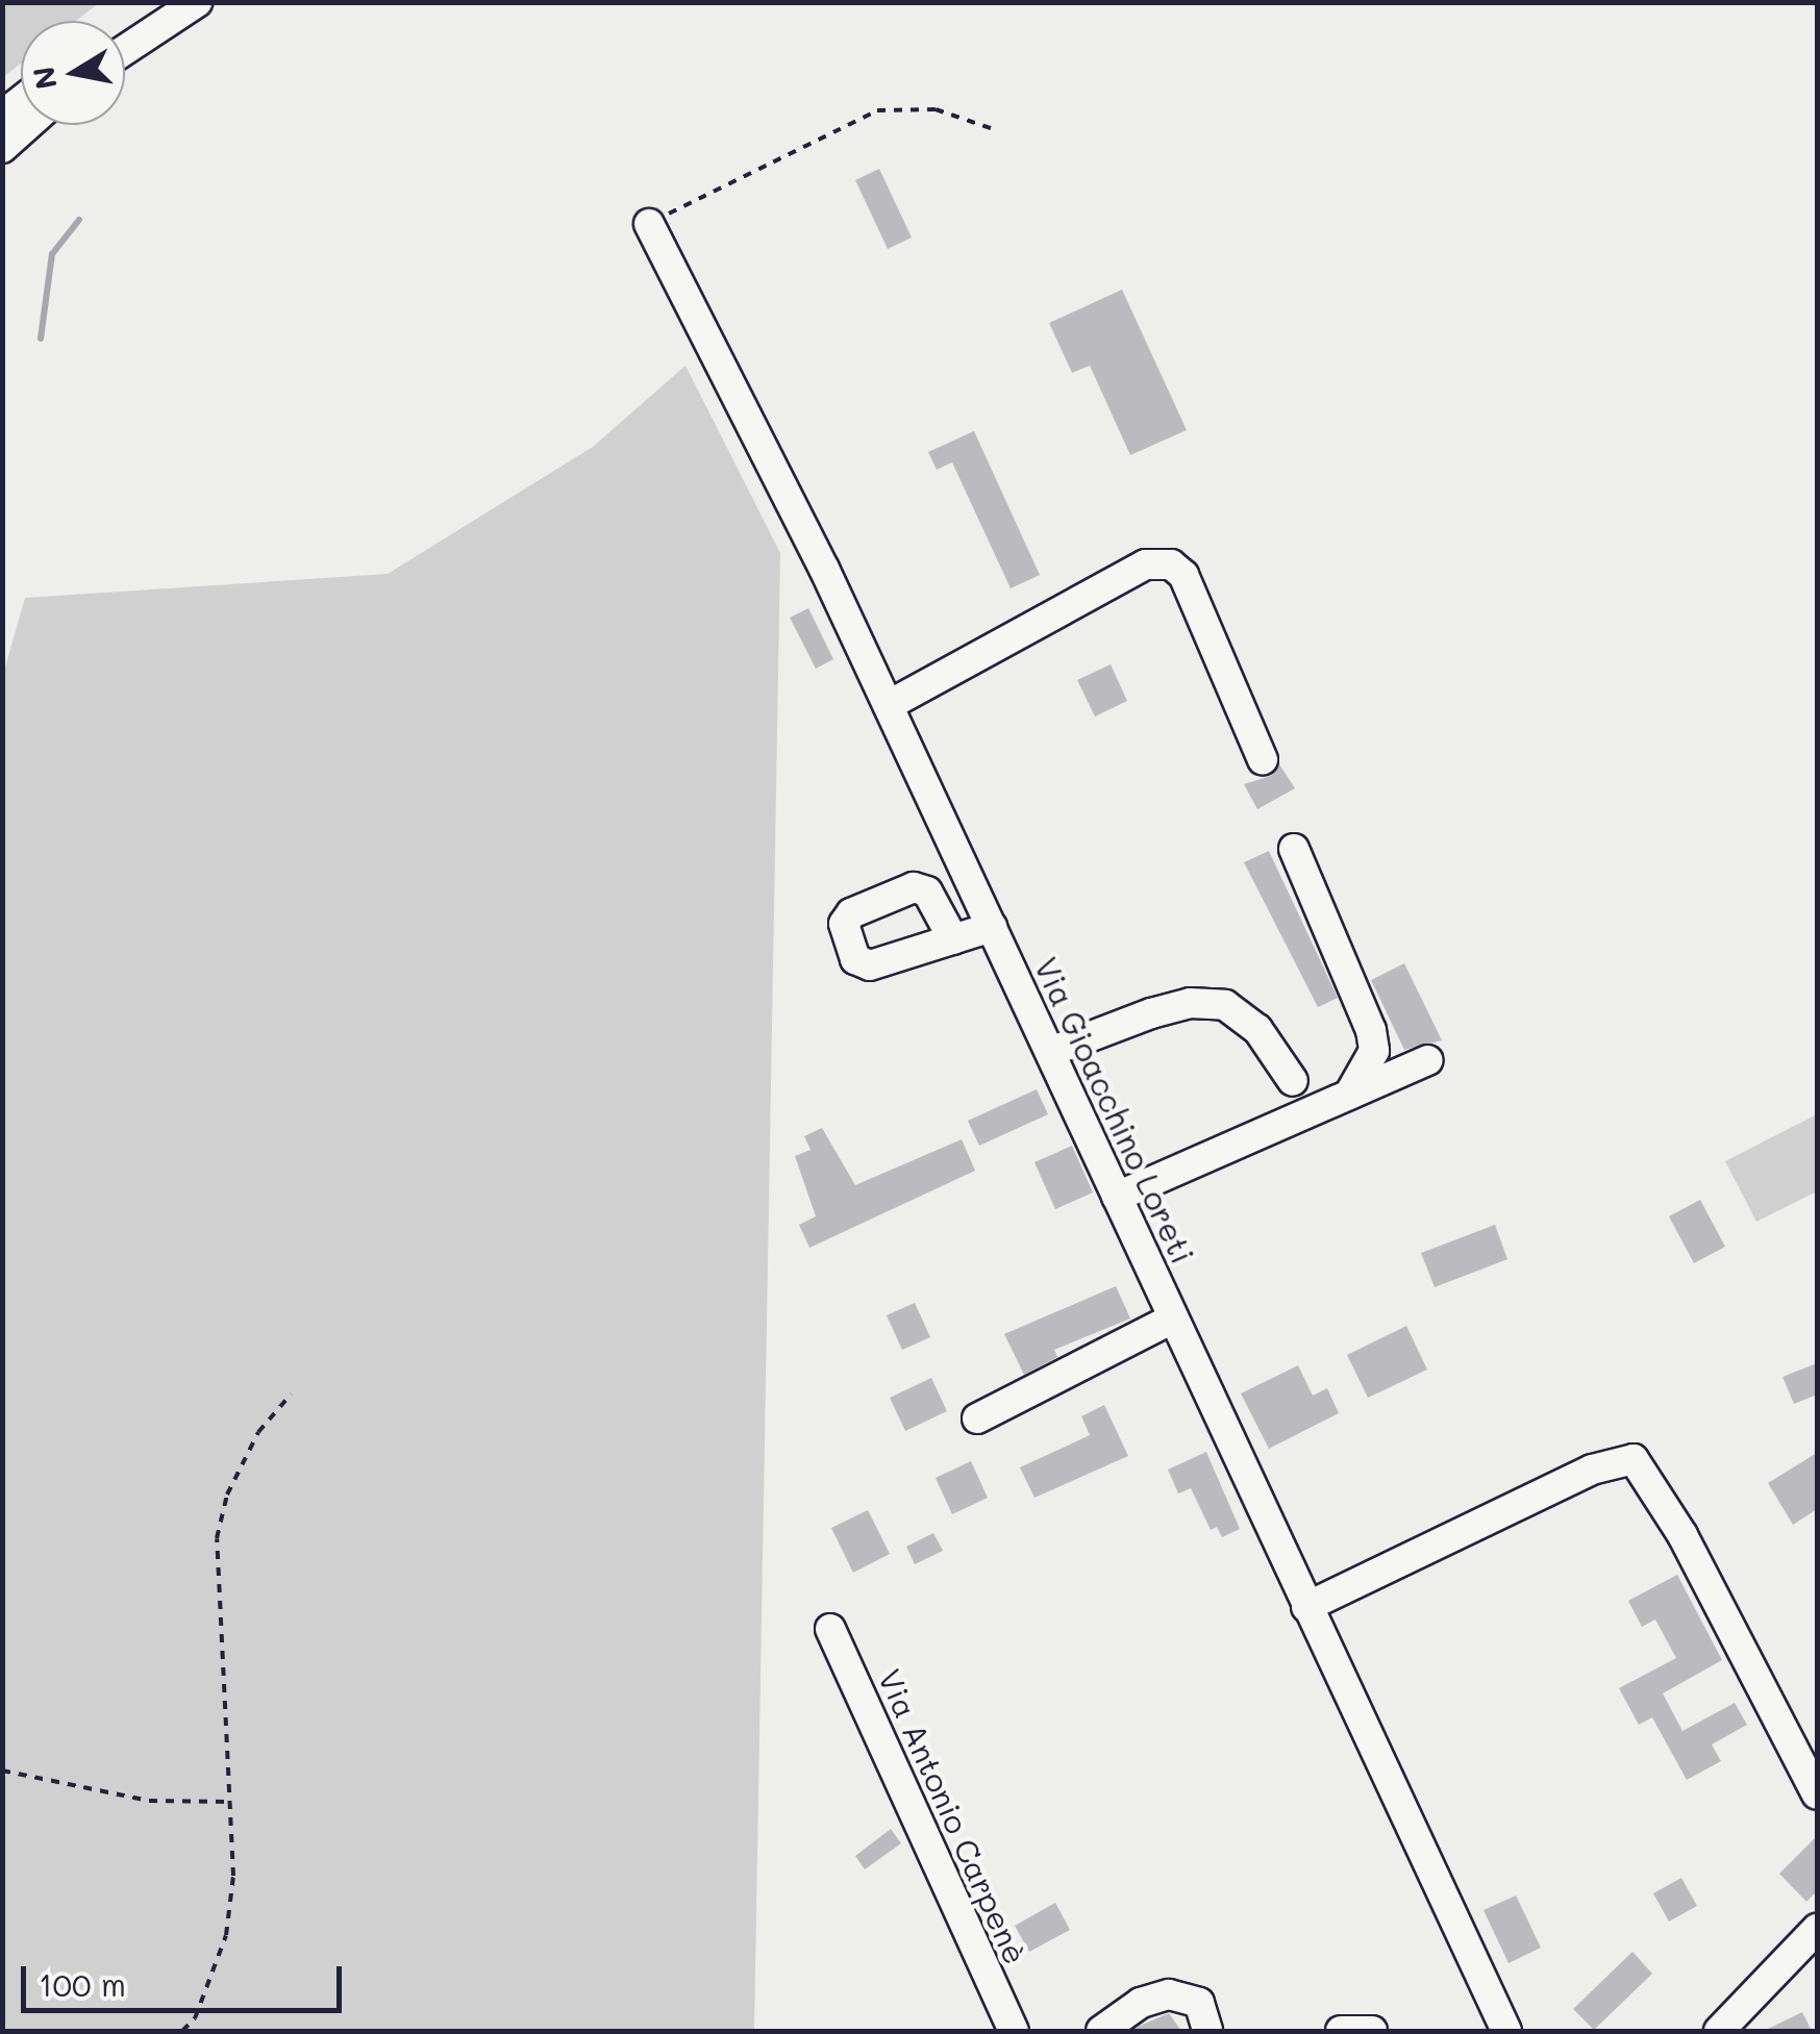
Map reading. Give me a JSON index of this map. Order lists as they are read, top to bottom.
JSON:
{
  "streets": {
    "street": ["Via Gioacchino Loreti", "Via Antonio Carpenè"]
  },
  "scale_bar": "100 m",
  "north": "left"
}
